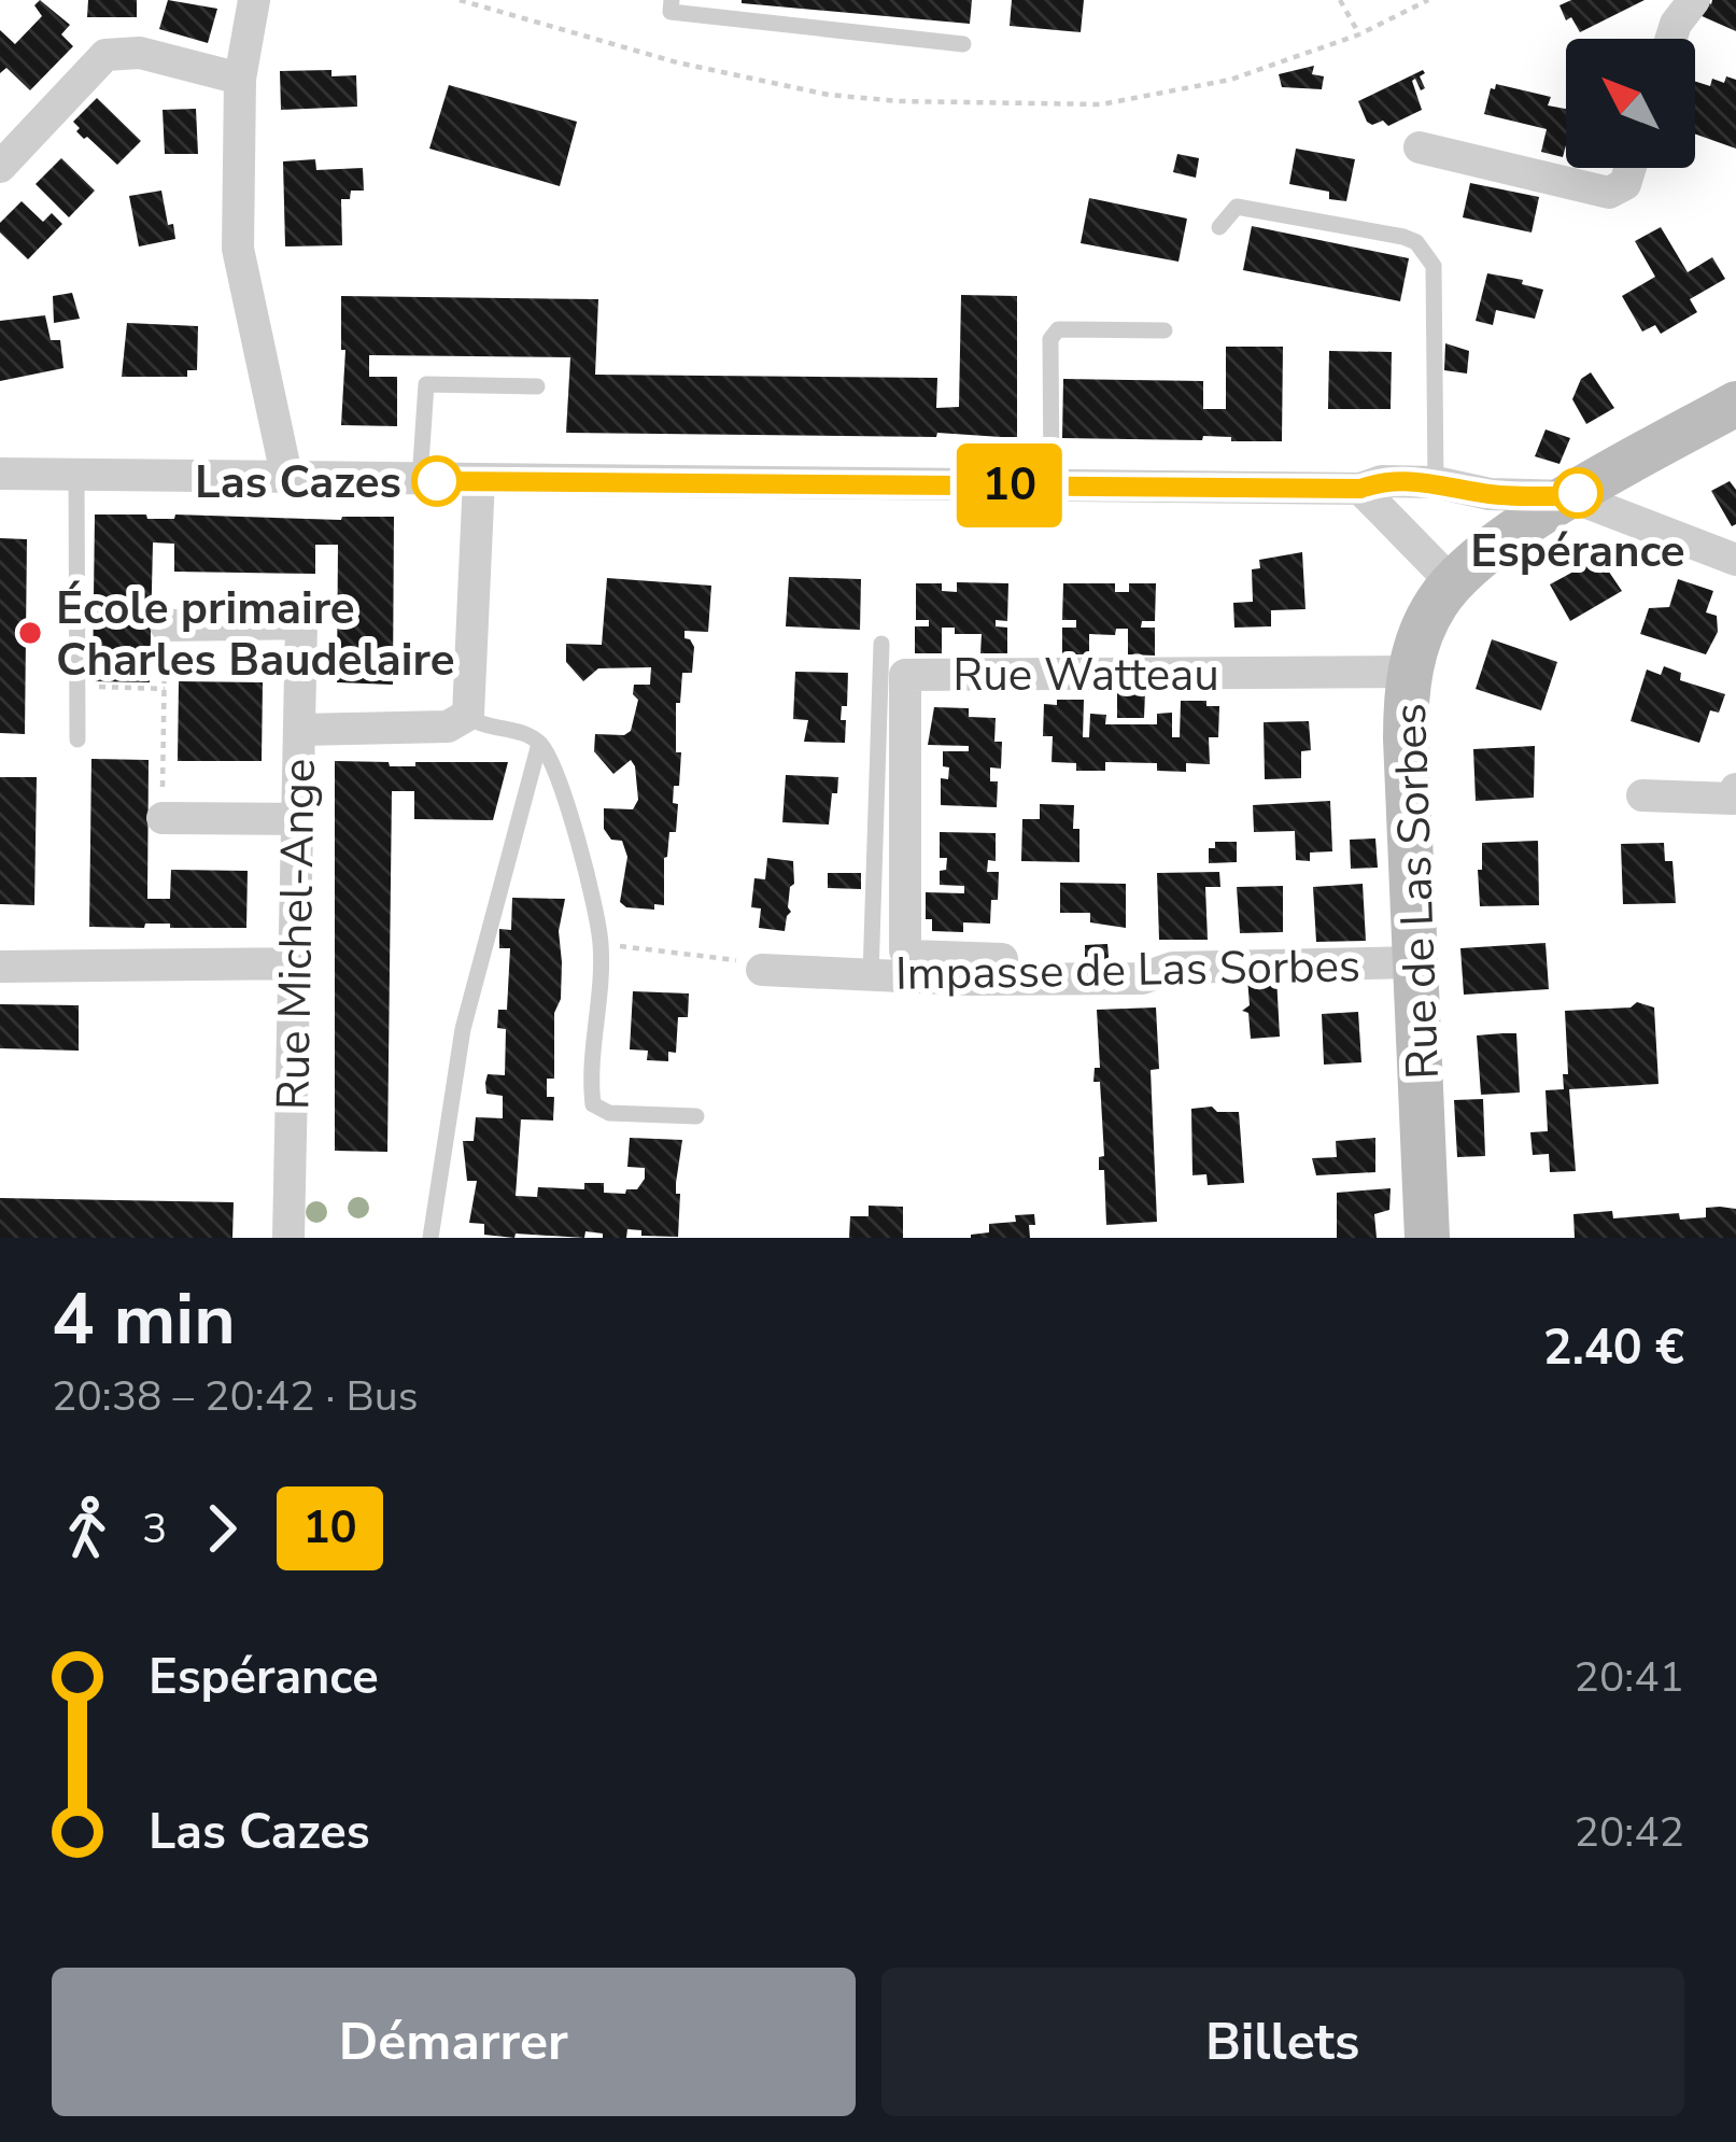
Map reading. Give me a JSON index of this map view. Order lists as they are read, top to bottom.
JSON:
{
  "streets": {
    "street": [
      "Rue Watteau",
      "Rue de Las Sorbes",
      "Rue Michel-Ange",
      "Impasse de Las Sorbes"
    ]
  },
  "crossings": [
    ["Rue Watteau", "Rue de Las Sorbes"],
    ["Rue de Las Sorbes", "Impasse de Las Sorbes"]
  ],
  "places": ["Las Cazes", "Espérance", "École primaire Charles Baudelaire"],
  "lines": ["bus line 10"],
  "north": "top left",
  "page": {
    "on_map": "10",
    "heading": ["4 min", "20:38 – 20:42 · Bus", "2.40 €"],
    "legs": ["3", "10"],
    "list": [
      {
        "name": "Espérance",
        "value": "20:41"
      },
      {
        "name": "Las Cazes",
        "value": "20:42"
      }
    ],
    "buttons": ["Démarrer", "Billets"]
  }
}
